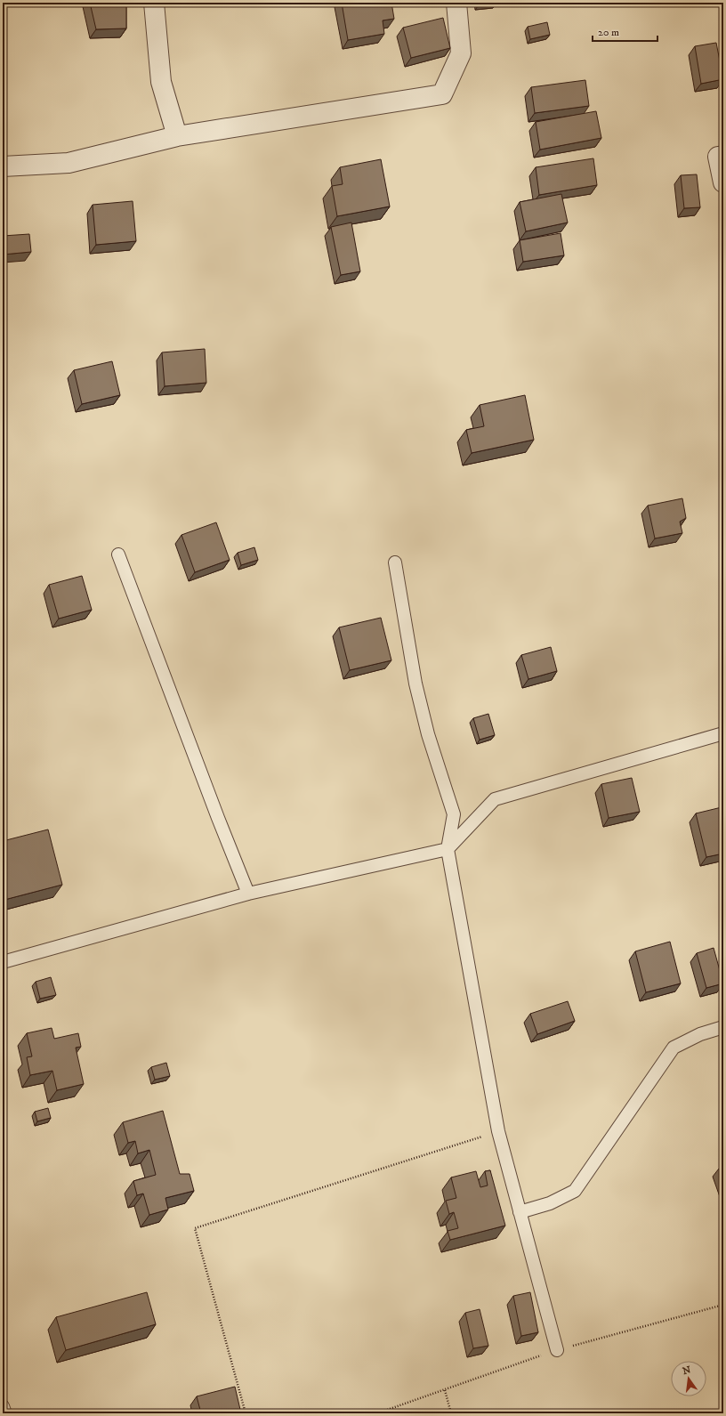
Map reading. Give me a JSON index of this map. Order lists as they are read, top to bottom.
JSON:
{
  "scale_bar": "20 m",
  "north": "top"
}
